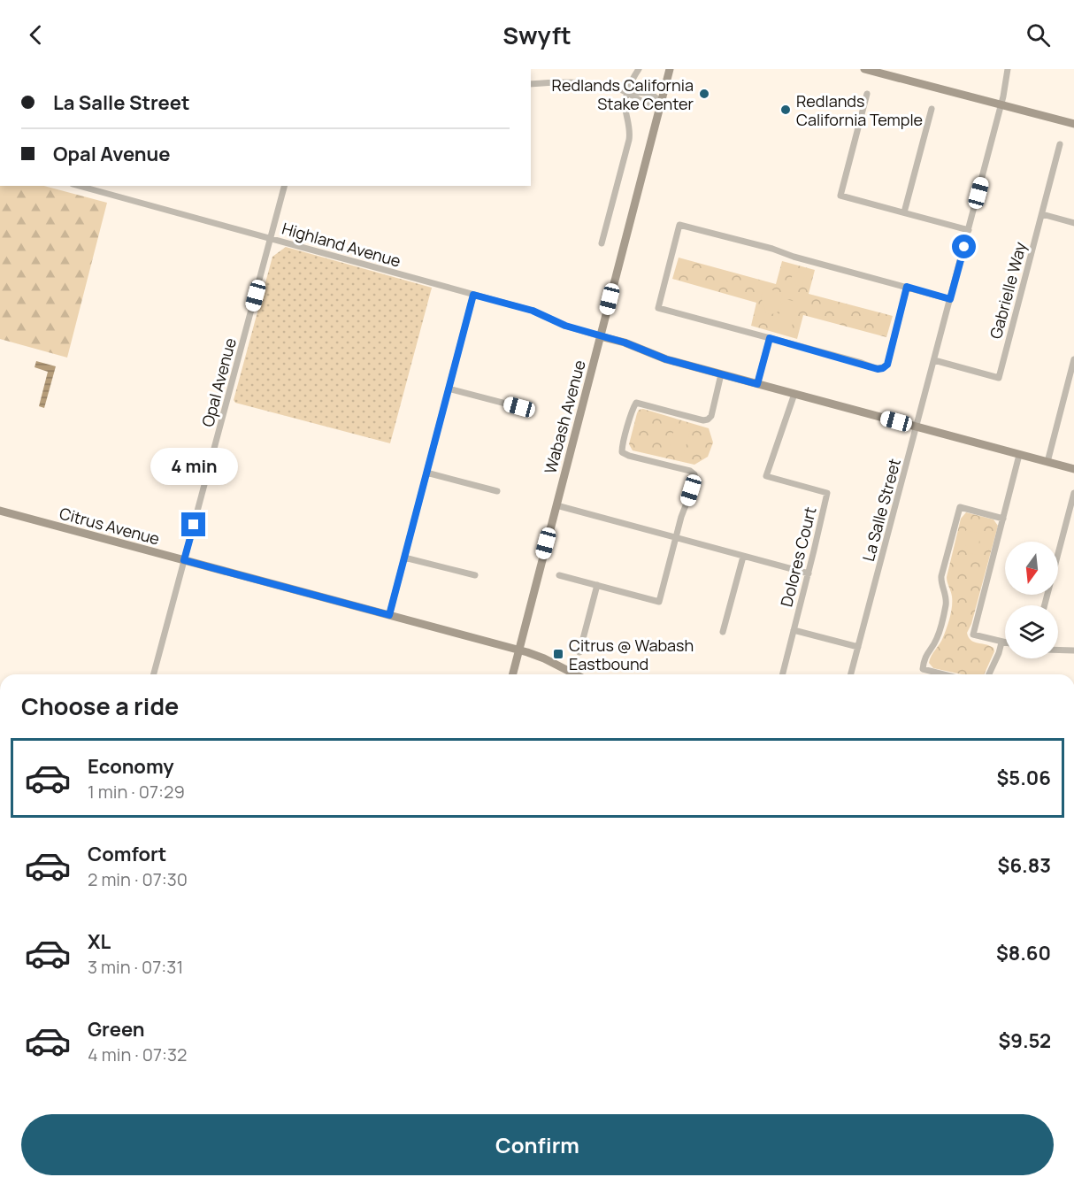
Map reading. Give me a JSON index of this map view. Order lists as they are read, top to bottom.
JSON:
{
  "streets": {
    "street": [
      "Highland Avenue",
      "Gabrielle Way",
      "Opal Avenue",
      "Wabash Avenue",
      "La Salle Street",
      "Citrus Avenue",
      "Dolores Court"
    ]
  },
  "crossings": [
    ["Highland Avenue", "Opal Avenue"],
    ["Highland Avenue", "Wabash Avenue"],
    ["Gabrielle Way", "La Salle Street"],
    ["Opal Avenue", "Citrus Avenue"],
    ["Wabash Avenue", "Citrus Avenue"]
  ],
  "places": {
    "other": ["Redlands California Stake Center", "Redlands California Temple"],
    "transit": ["Citrus @ Wabash Eastbound"]
  },
  "north": "bottom",
  "page": {
    "header": "Swyft",
    "banner": ["La Salle Street", "Opal Avenue"],
    "bubble": "4 min",
    "heading": "Choose a ride",
    "list": [
      {
        "name": "Economy",
        "note": "1 min · 07:29",
        "value": "$5.06"
      },
      {
        "name": "Comfort",
        "note": "2 min · 07:30",
        "value": "$6.83"
      },
      {
        "name": "XL",
        "note": "3 min · 07:31",
        "value": "$8.60"
      },
      {
        "name": "Green",
        "note": "4 min · 07:32",
        "value": "$9.52"
      }
    ],
    "buttons": "Confirm"
  }
}
